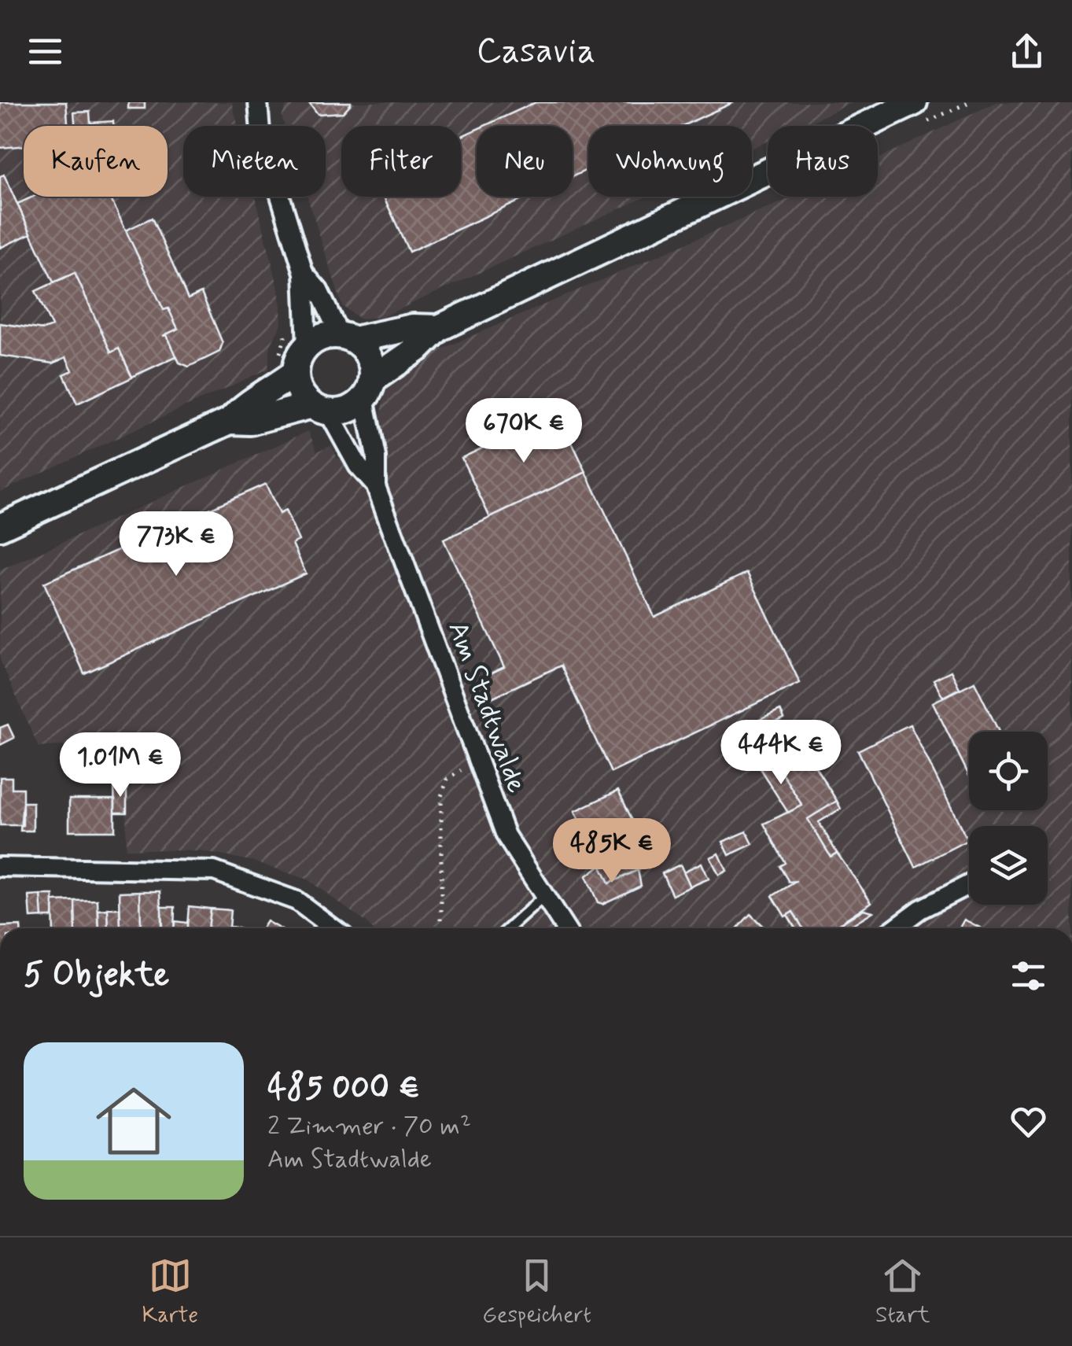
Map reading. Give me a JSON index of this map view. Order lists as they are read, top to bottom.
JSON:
{
  "streets": {
    "street": ["Am Stadtwalde"]
  },
  "page": {
    "header": "Casavia",
    "chip": [
      "Kaufen",
      "Mieten",
      "Filter",
      "Neu",
      "Wohnung",
      "Haus"
    ],
    "price": [
      "670K €",
      "773K €",
      "444K €",
      "1.01M €",
      "485K €"
    ],
    "heading": "5 Objekte",
    "list": [
      {
        "name": "485 000 €",
        "note": "2 Zimmer · 70 m² · Am Stadtwalde"
      }
    ],
    "tabs": ["Karte", "Gespeichert", "Start"]
  }
}
